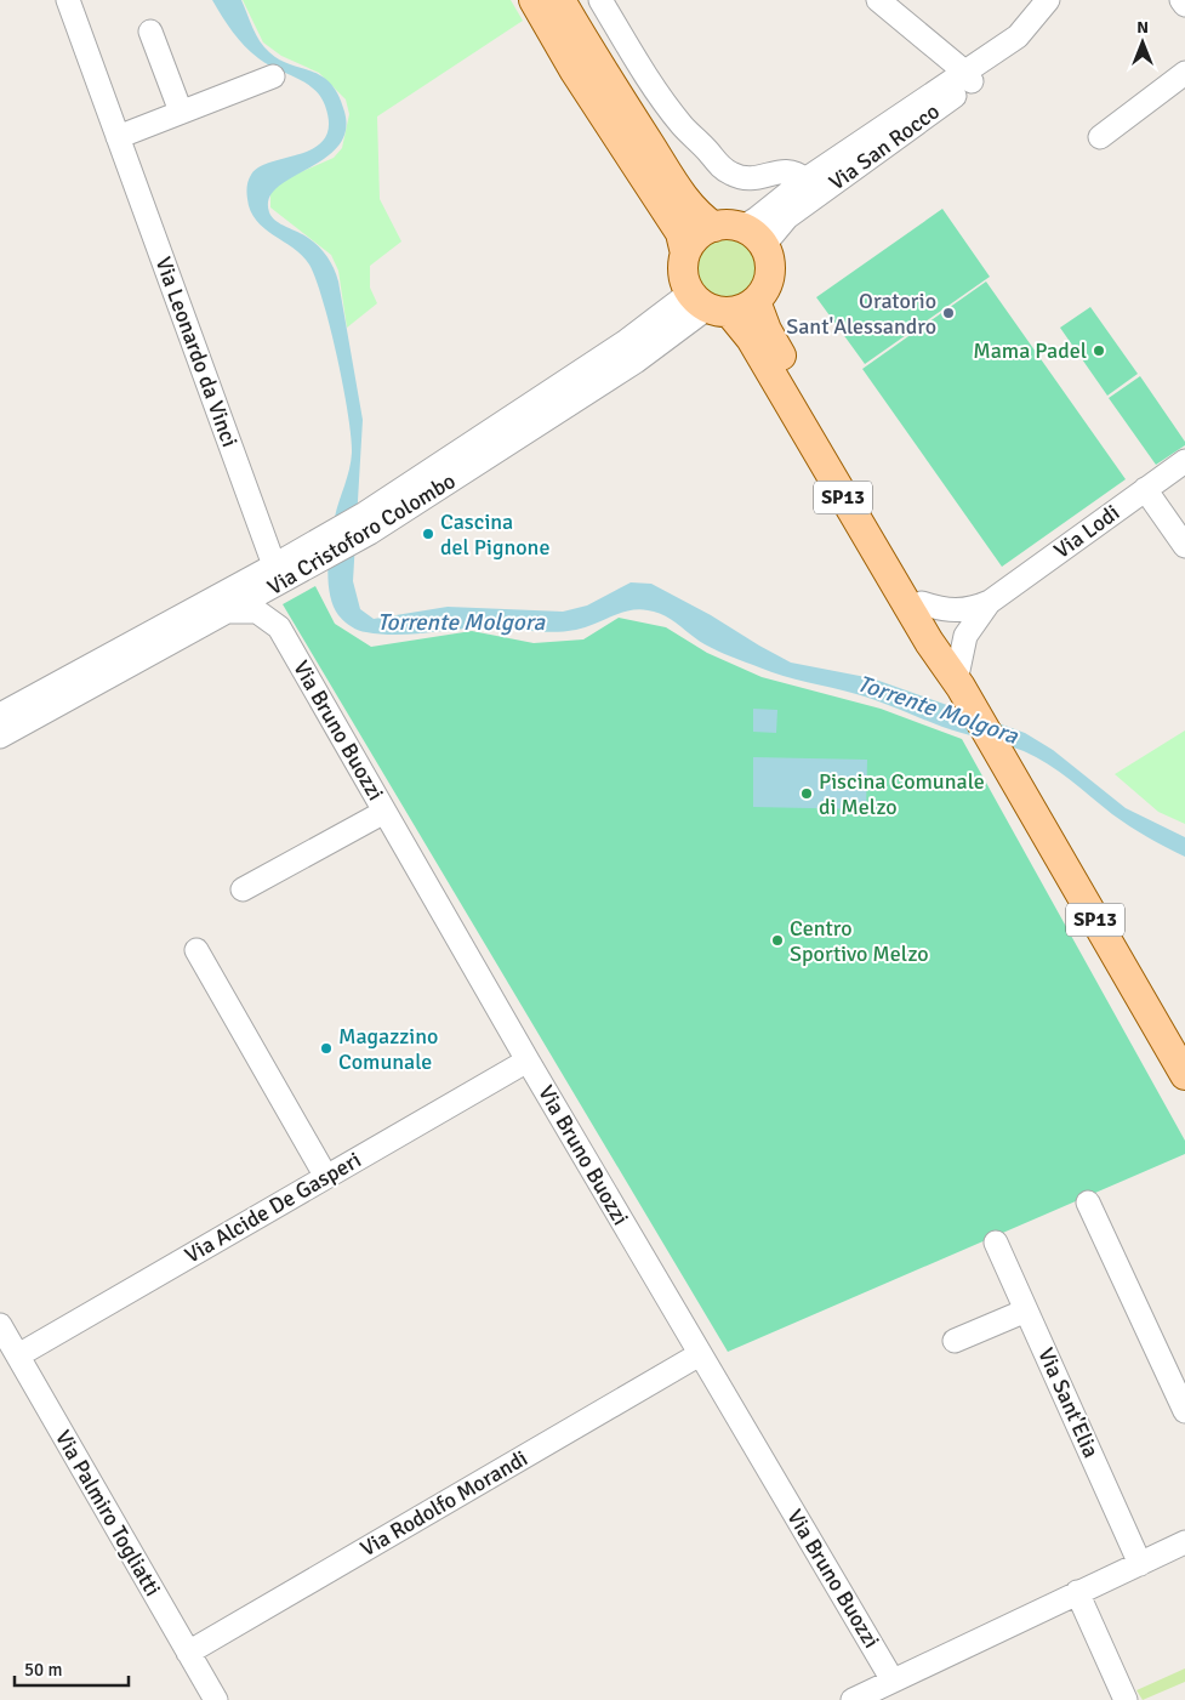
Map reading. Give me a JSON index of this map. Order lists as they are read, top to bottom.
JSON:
{
  "streets": {
    "main road": ["SP13"],
    "street": [
      "Via San Rocco",
      "Via Leonardo da Vinci",
      "Via Lodi",
      "Via Cristoforo Colombo",
      "Via Bruno Buozzi",
      "Via Alcide De Gasperi",
      "Via Sant'Elia",
      "Via Rodolfo Morandi",
      "Via Palmiro Togliatti"
    ]
  },
  "crossings": [
    ["Via San Rocco", "SP13"],
    ["Via San Rocco", "Via Cristoforo Colombo"],
    ["Via Leonardo da Vinci", "Via Cristoforo Colombo"],
    ["SP13", "Via Lodi"],
    ["SP13", "Via Cristoforo Colombo"],
    ["Via Cristoforo Colombo", "Via Bruno Buozzi"],
    ["Via Bruno Buozzi", "Via Alcide De Gasperi"],
    ["Via Bruno Buozzi", "Via Rodolfo Morandi"],
    ["Via Alcide De Gasperi", "Via Palmiro Togliatti"],
    ["Via Rodolfo Morandi", "Via Palmiro Togliatti"]
  ],
  "water": ["Torrente Molgora"],
  "places": [
    "Oratorio Sant'Alessandro",
    "Mama Padel",
    "Cascina del Pignone",
    "Piscina Comunale di Melzo",
    "Centro Sportivo Melzo",
    "Magazzino Comunale"
  ],
  "scale_bar": "50 m",
  "north": "top"
}
